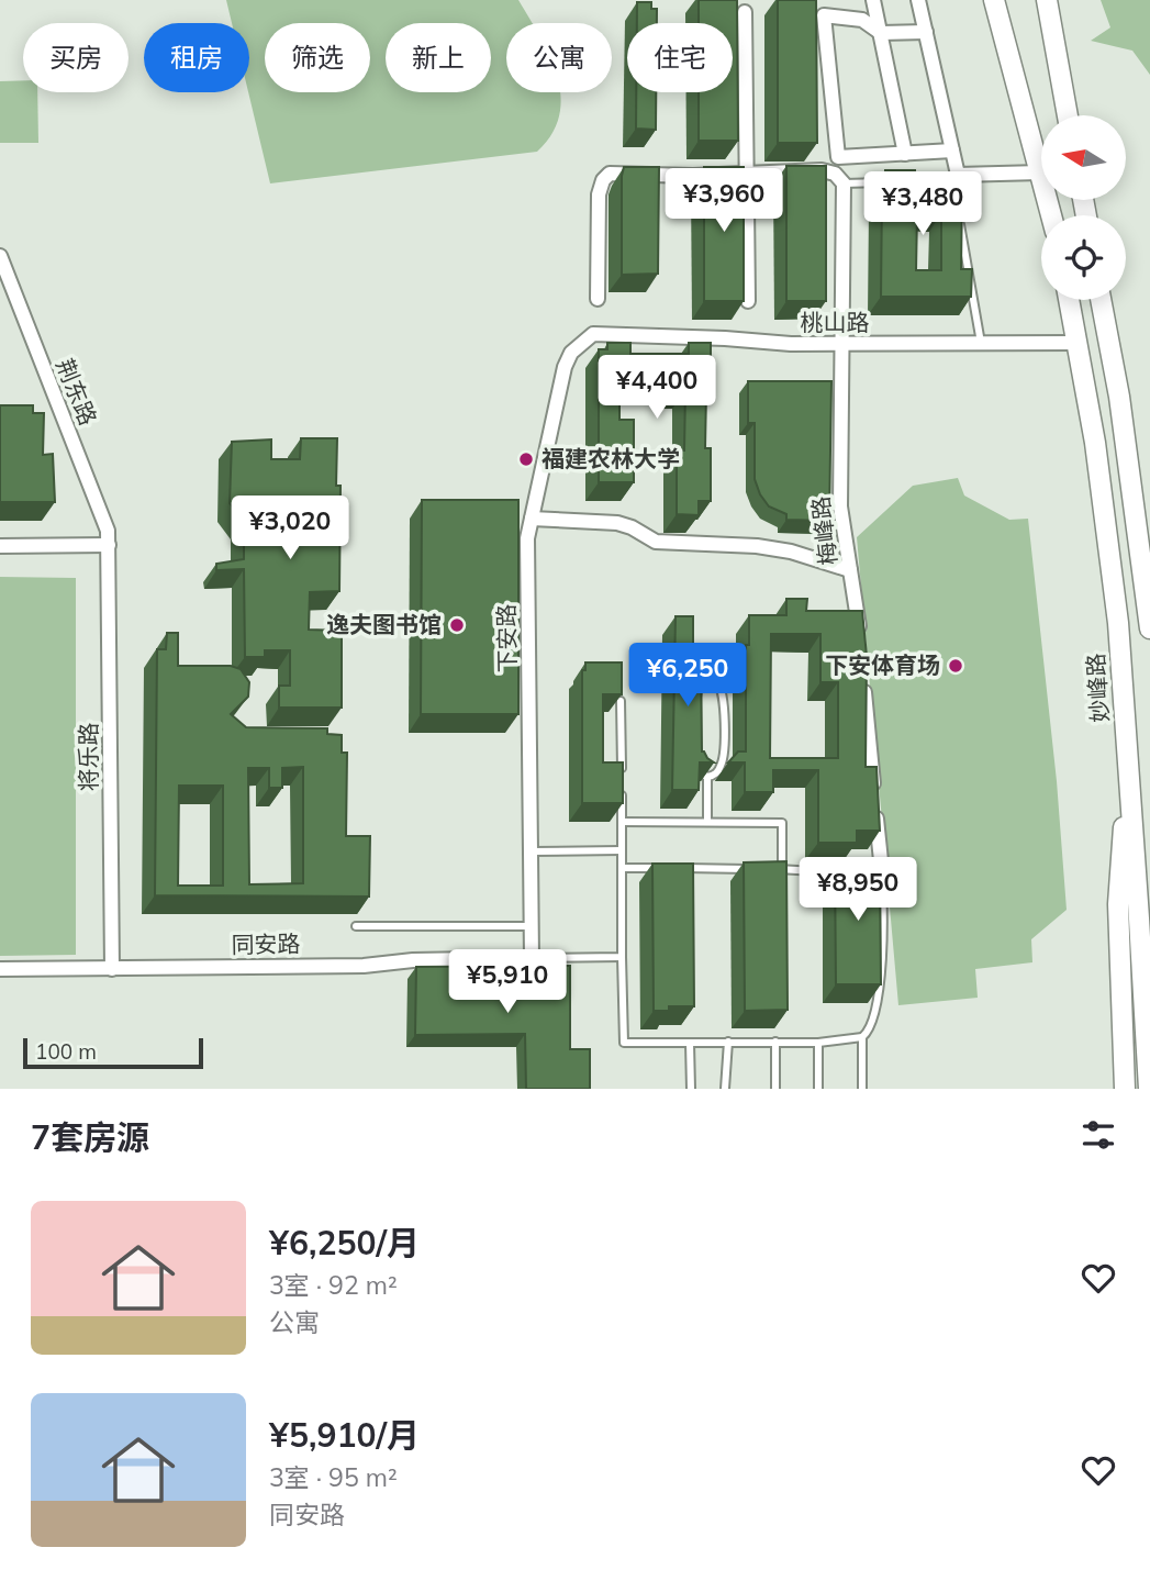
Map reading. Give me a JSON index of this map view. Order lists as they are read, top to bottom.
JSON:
{
  "streets": {
    "main road": ["妙峰路"],
    "street": [
      "桃山路",
      "荆东路",
      "梅峰路",
      "下安路",
      "将乐路",
      "同安路"
    ]
  },
  "crossings": [
    ["桃山路", "梅峰路"],
    ["桃山路", "下安路"],
    ["桃山路", "妙峰路"],
    ["荆东路", "将乐路"],
    ["下安路", "同安路"],
    ["将乐路", "同安路"]
  ],
  "places": ["福建农林大学", "逸夫图书馆", "下安体育场"],
  "scale_bar": "100 m",
  "north": "left",
  "page": {
    "chip": [
      "买房",
      "租房",
      "筛选",
      "新上",
      "公寓",
      "住宅"
    ],
    "price": [
      "¥3,960",
      "¥3,480",
      "¥4,400",
      "¥3,020",
      "¥6,250",
      "¥8,950",
      "¥5,910"
    ],
    "scale": "100 m",
    "heading": "7套房源",
    "list": [
      {
        "name": "¥6,250/月",
        "note": "3室 · 92 m² · 公寓"
      },
      {
        "name": "¥5,910/月",
        "note": "3室 · 95 m² · 同安路"
      }
    ]
  }
}
